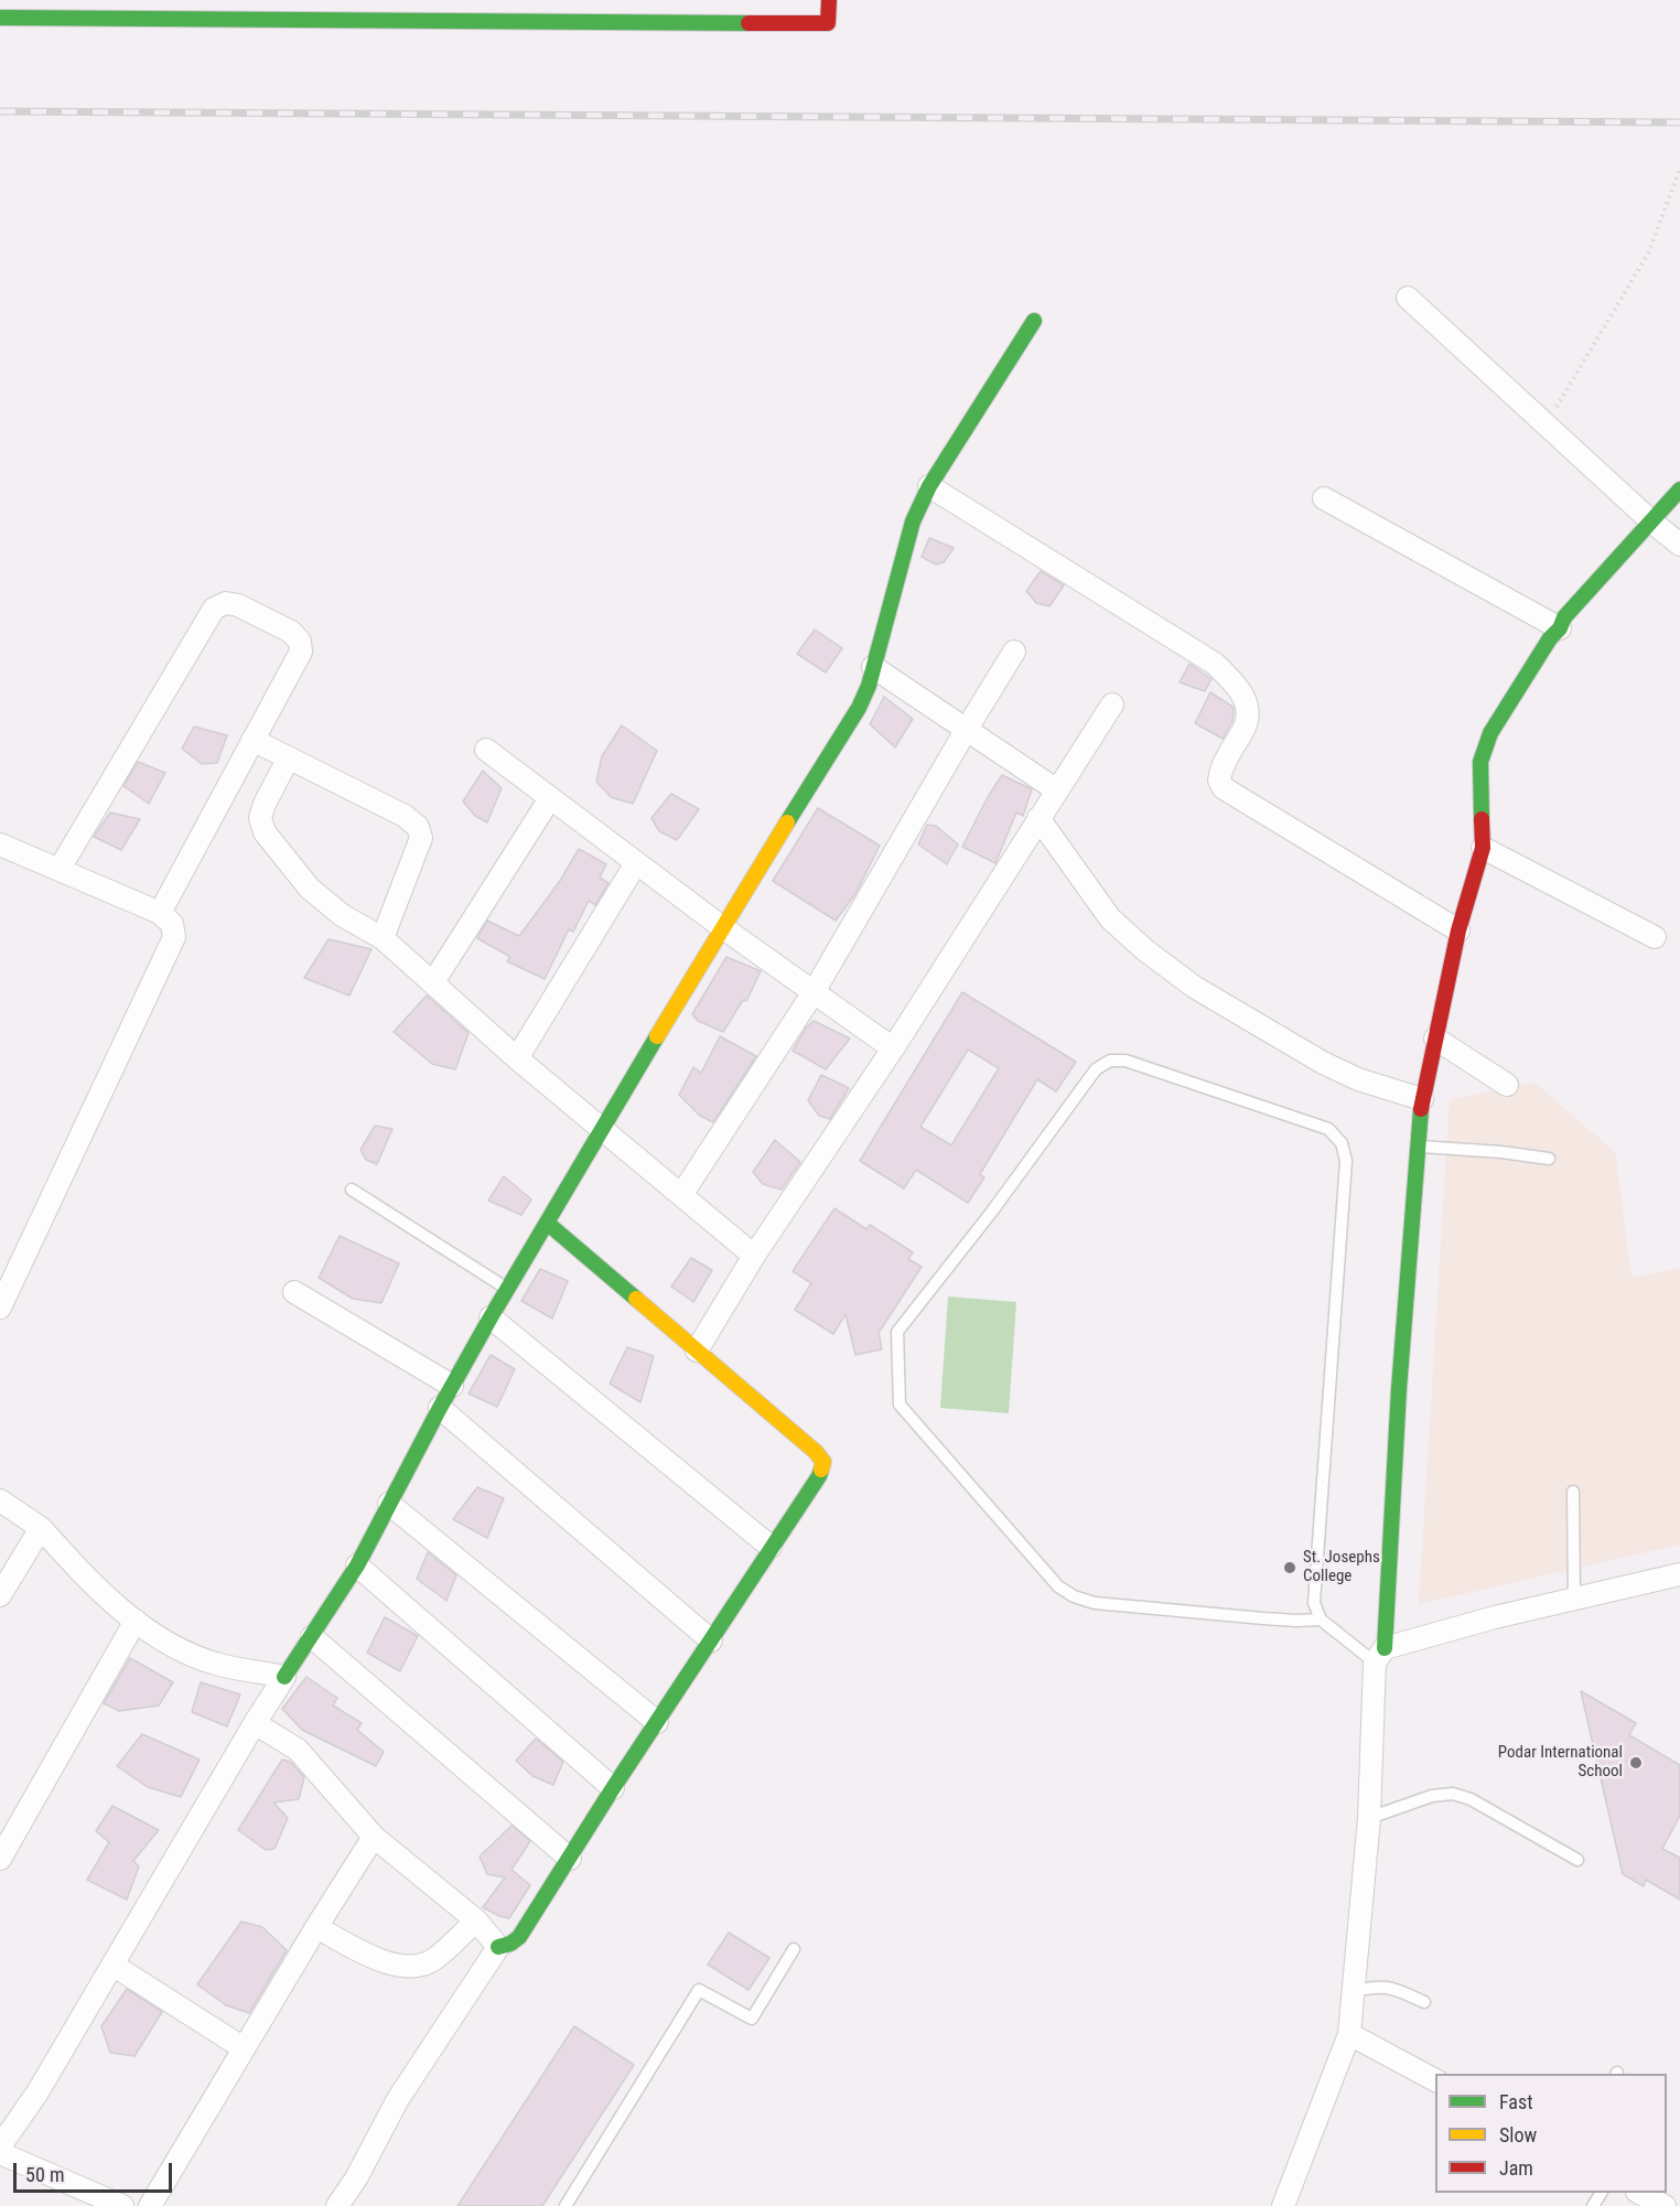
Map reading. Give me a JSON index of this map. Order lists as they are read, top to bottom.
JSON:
{
  "places": ["St. Josephs College", "Podar International School"],
  "legend": ["Fast", "Slow", "Jam"],
  "scale_bar": "50 m"
}
